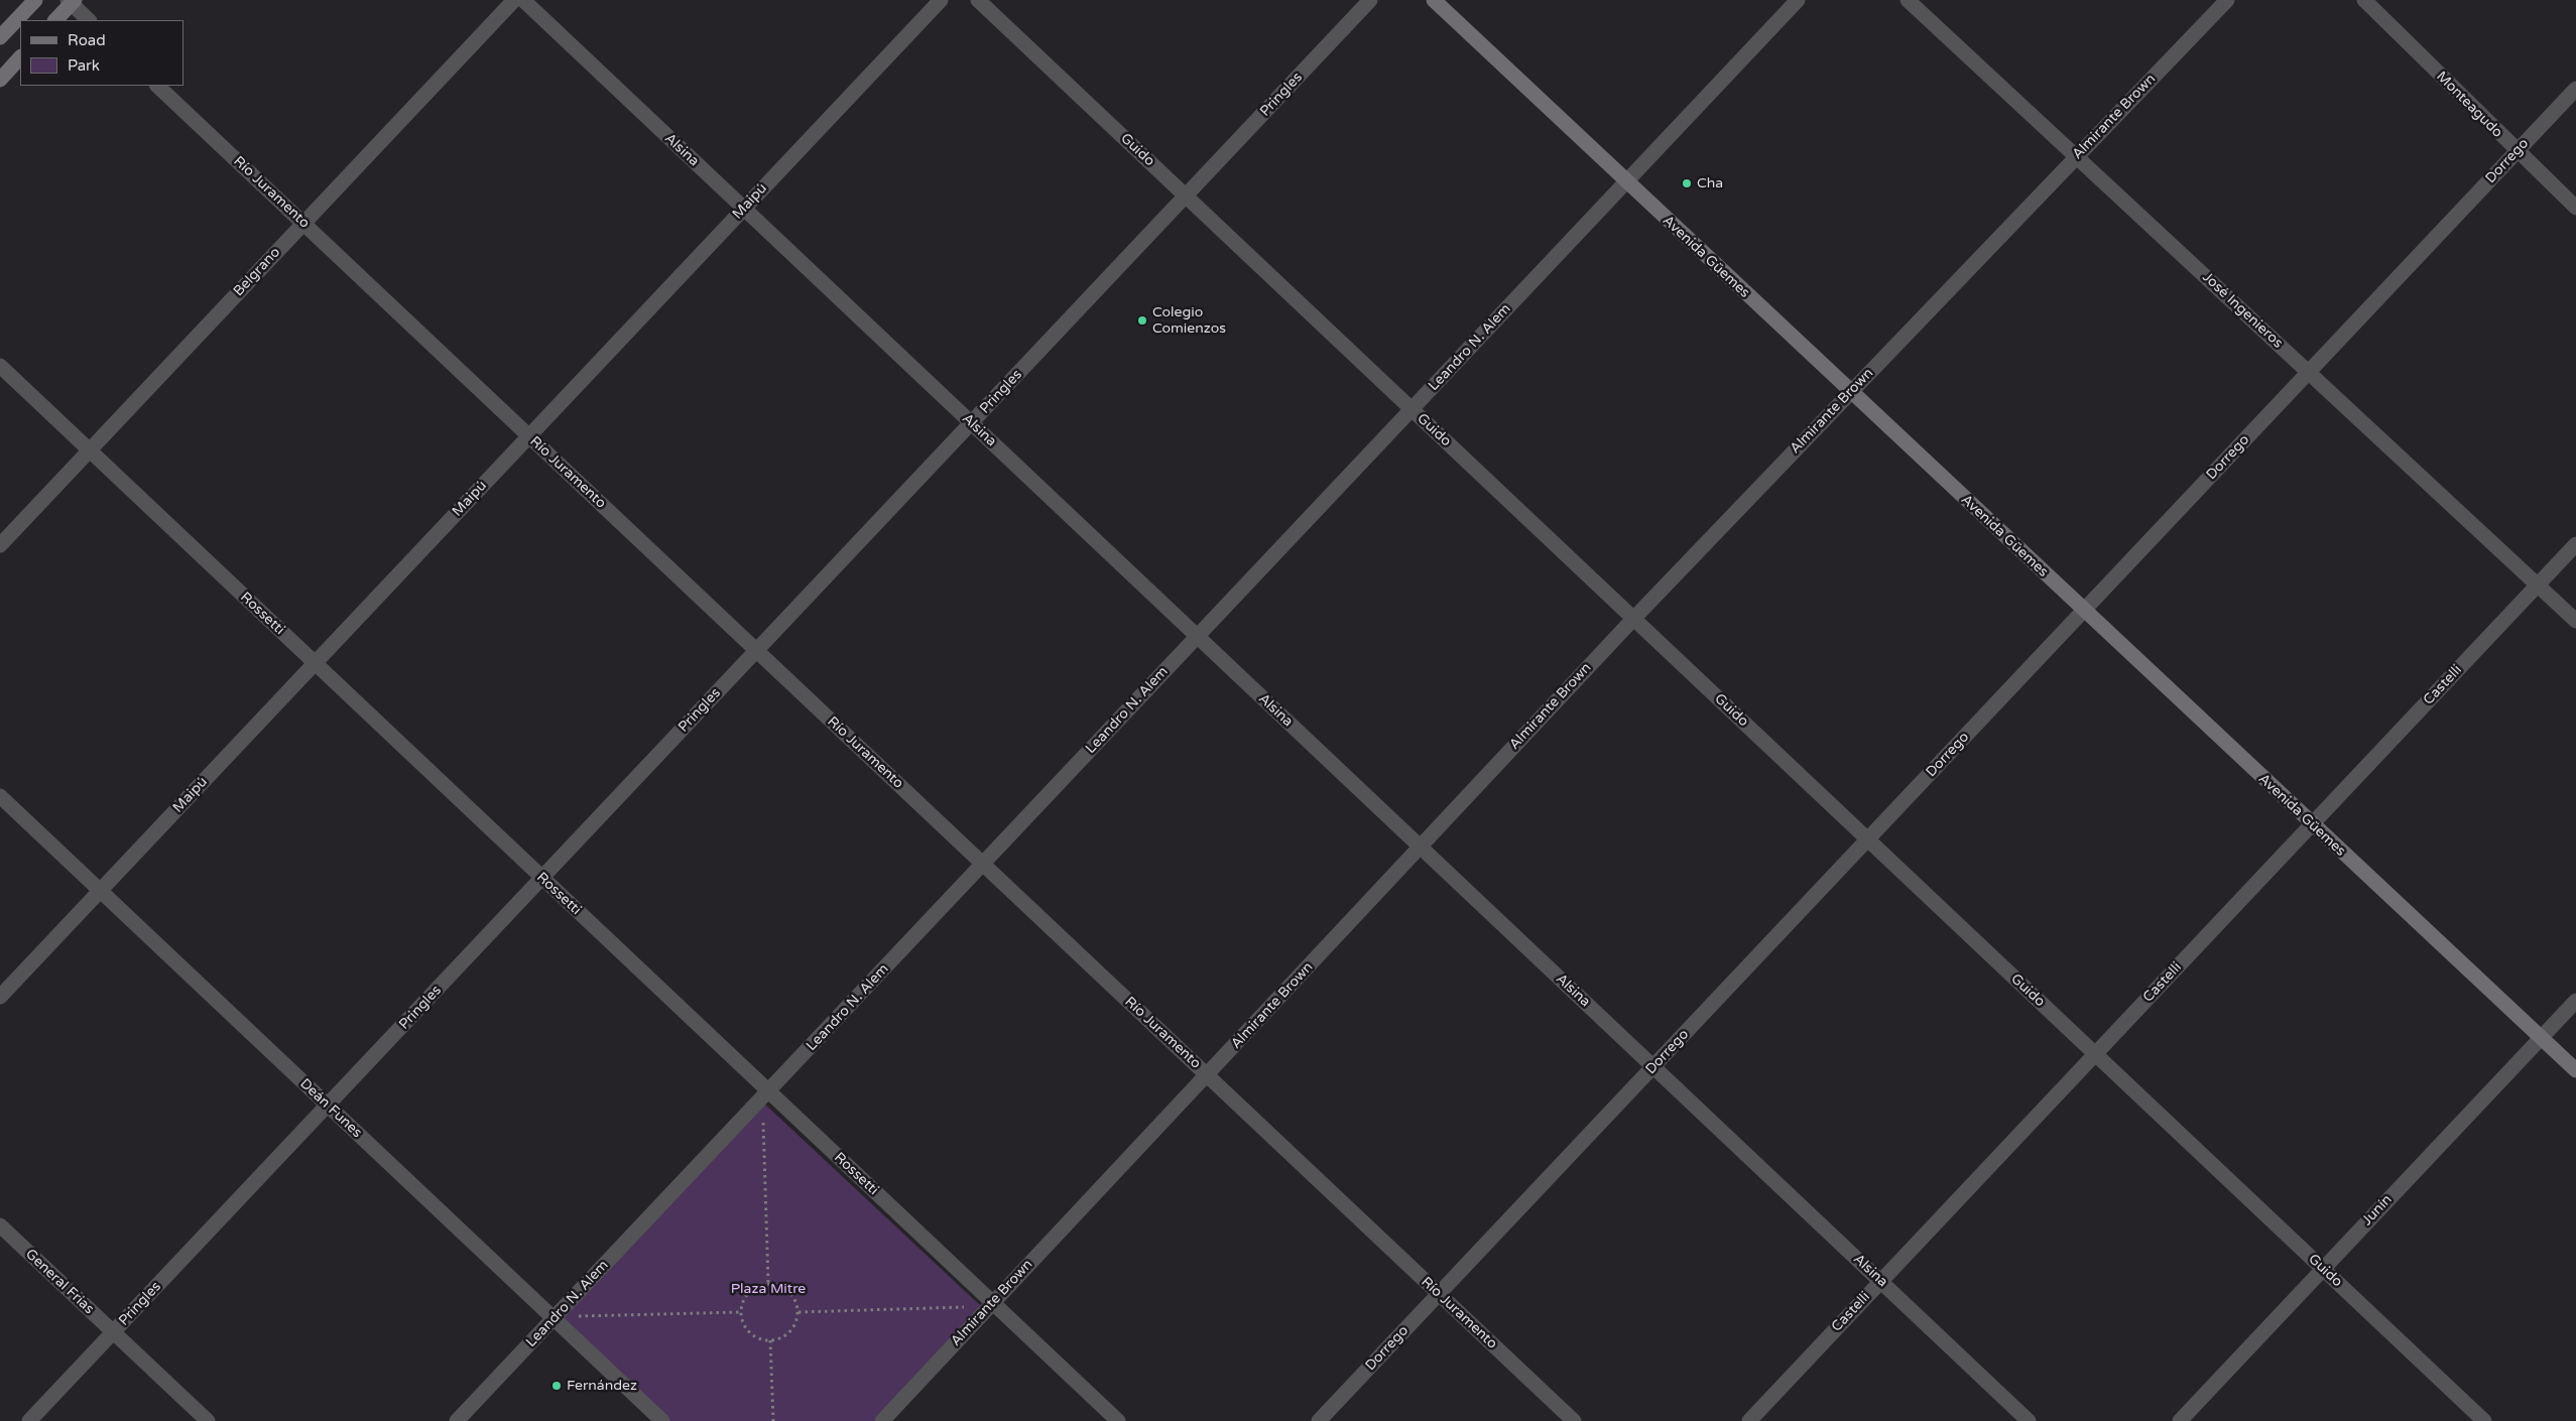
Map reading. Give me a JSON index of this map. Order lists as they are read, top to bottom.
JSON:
{
  "streets": {
    "main road": ["Avenida Güemes"],
    "street": [
      "Pringles",
      "Monteagudo",
      "Almirante Brown",
      "Alsina",
      "Guido",
      "Dorrego",
      "Río Juramento",
      "Maipú",
      "Belgrano",
      "José Ingenieros",
      "Leandro N. Alem",
      "Rossetti",
      "Castelli",
      "Deán Funes",
      "Junín",
      "General Frías"
    ]
  },
  "crossings": [
    ["Pringles", "Alsina"],
    ["Pringles", "Guido"],
    ["Pringles", "Río Juramento"],
    ["Pringles", "Rossetti"],
    ["Pringles", "Deán Funes"],
    ["Pringles", "General Frías"],
    ["Monteagudo", "Dorrego"],
    ["Almirante Brown", "Alsina"],
    ["Almirante Brown", "Guido"],
    ["Almirante Brown", "Río Juramento"],
    ["Almirante Brown", "Avenida Güemes"],
    ["Almirante Brown", "José Ingenieros"],
    ["Almirante Brown", "Rossetti"],
    ["Alsina", "Dorrego"],
    ["Alsina", "Maipú"],
    ["Alsina", "Leandro N. Alem"],
    ["Alsina", "Castelli"],
    ["Guido", "Dorrego"],
    ["Guido", "Leandro N. Alem"],
    ["Guido", "Castelli"],
    ["Guido", "Junín"],
    ["Dorrego", "Río Juramento"],
    ["Dorrego", "Avenida Güemes"],
    ["Dorrego", "José Ingenieros"],
    ["Río Juramento", "Maipú"],
    ["Río Juramento", "Belgrano"],
    ["Río Juramento", "Leandro N. Alem"],
    ["Maipú", "Rossetti"],
    ["Maipú", "Deán Funes"],
    ["Avenida Güemes", "Leandro N. Alem"],
    ["Avenida Güemes", "Castelli"],
    ["Avenida Güemes", "Junín"],
    ["Belgrano", "Rossetti"],
    ["José Ingenieros", "Castelli"],
    ["Leandro N. Alem", "Rossetti"],
    ["Leandro N. Alem", "Deán Funes"]
  ],
  "parks": ["Plaza Mitre"],
  "places": ["Cha", "Colegio Comienzos", "Fernández"],
  "legend": ["Road", "Park"]
}
